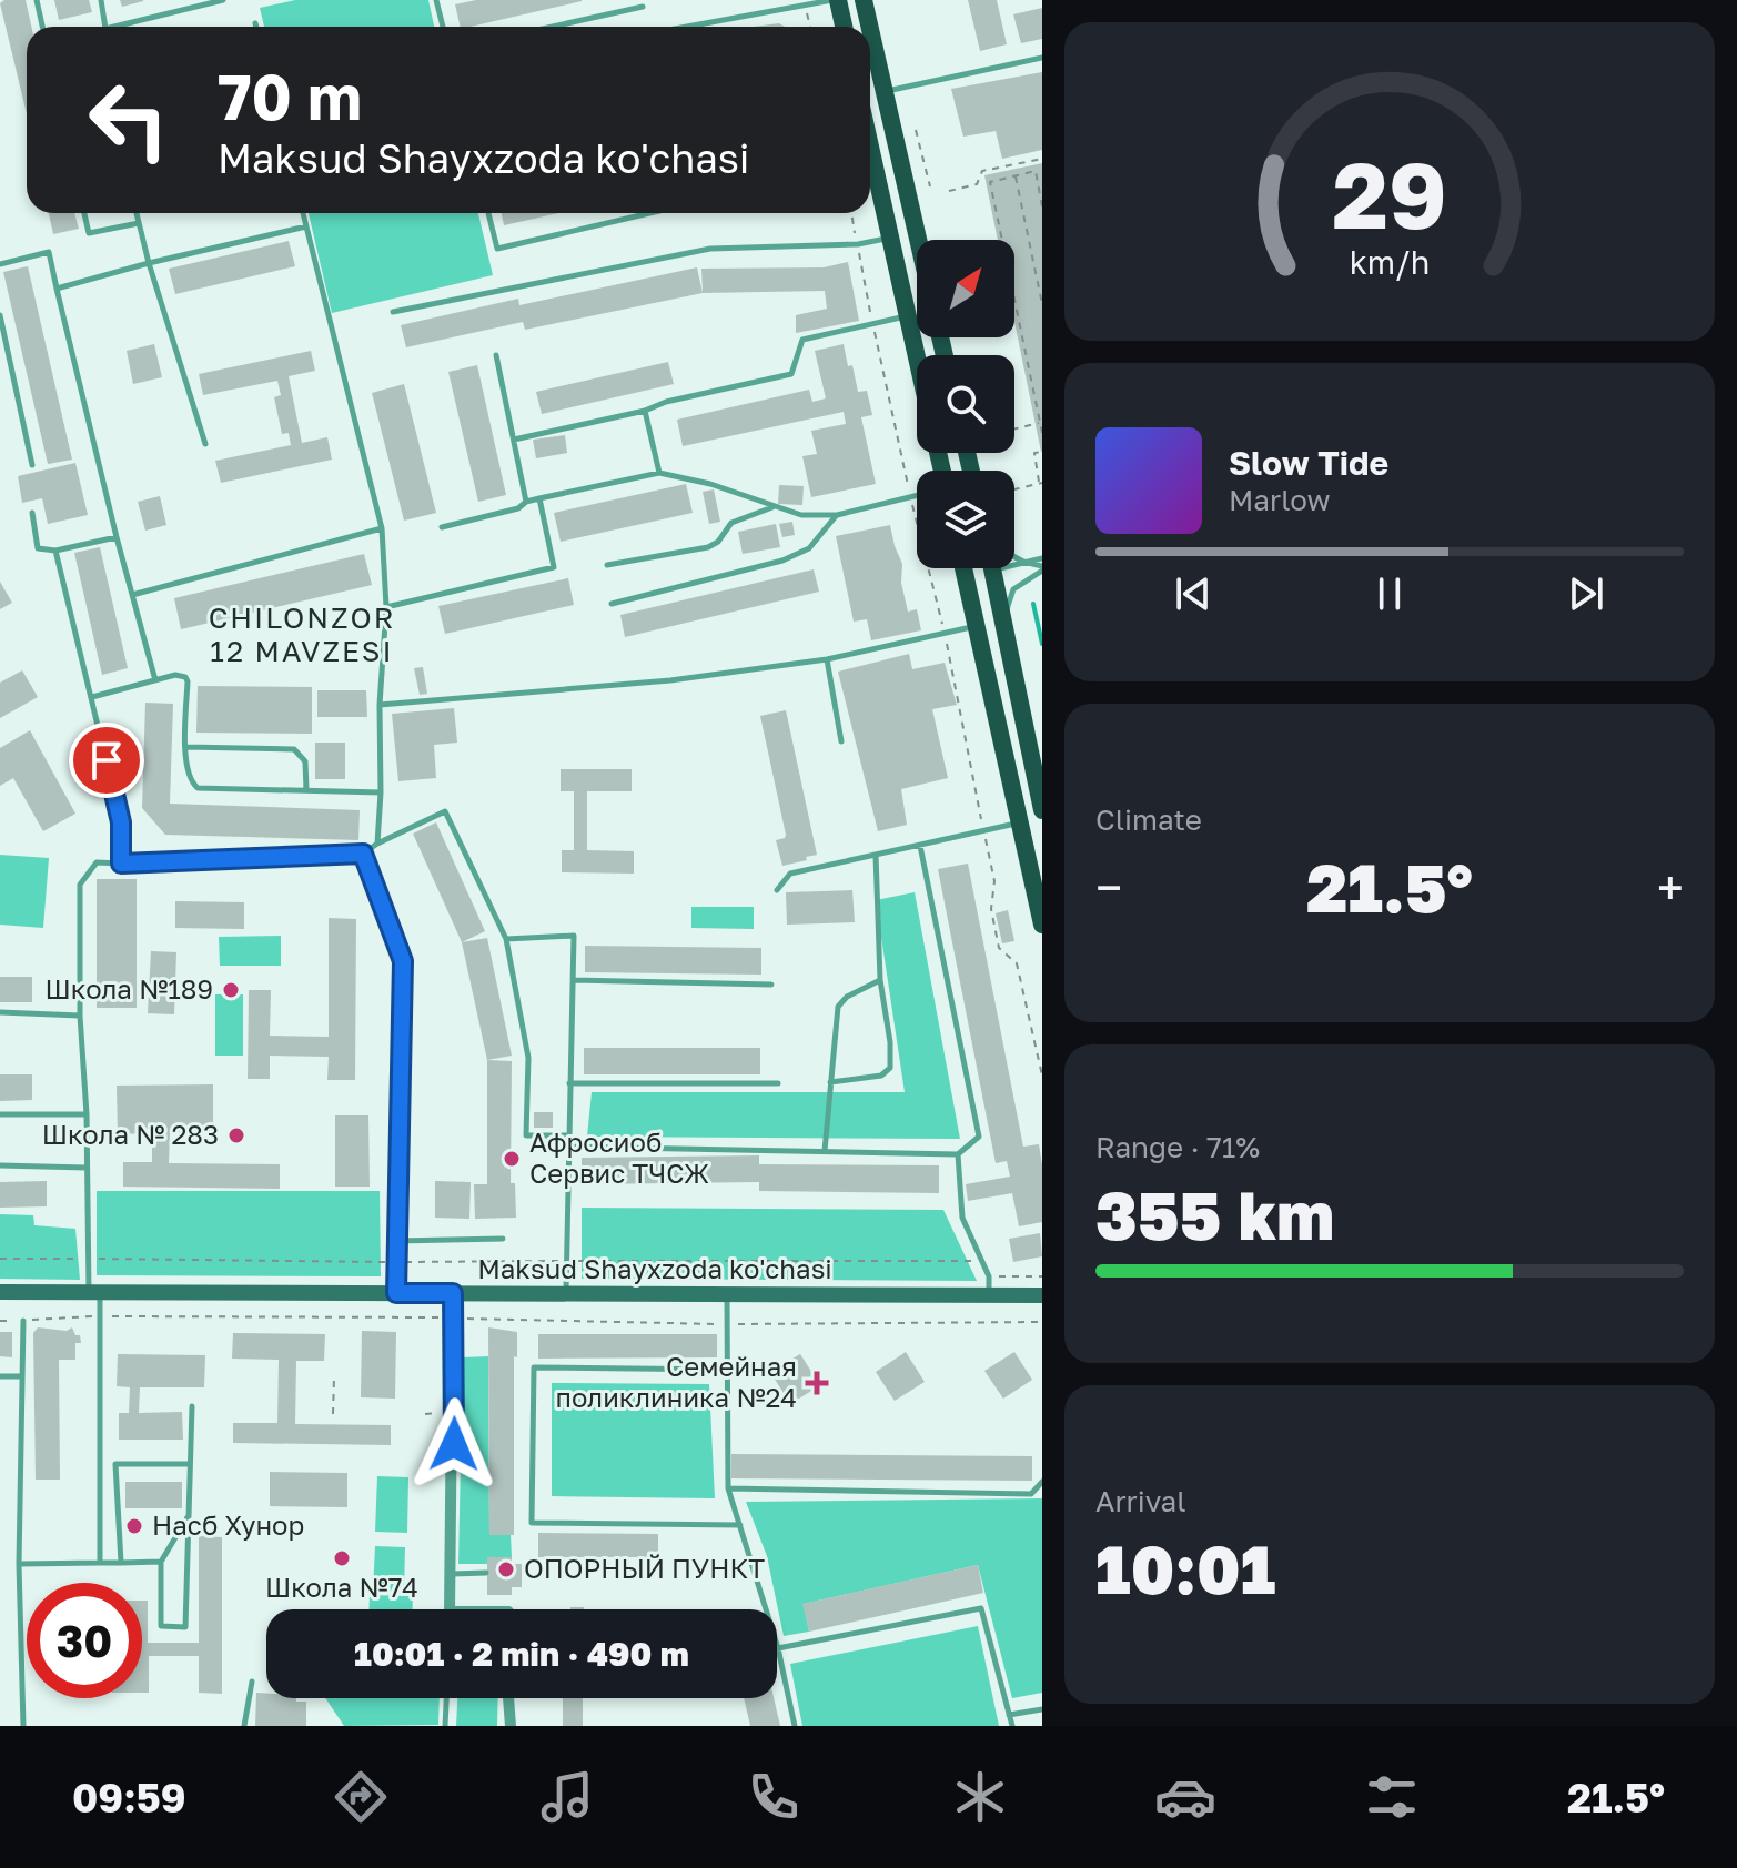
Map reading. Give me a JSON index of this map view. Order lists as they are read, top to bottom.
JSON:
{
  "streets": {
    "street": ["Maksud Shayxzoda ko'chasi"]
  },
  "districts": ["CHILONZOR 12 MAVZESI"],
  "places": {
    "other": [
      "Школа №189",
      "Школа № 283",
      "Афросиоб Сервис ТЧСЖ",
      "Насб Хунор",
      "Школа №74",
      "ОПОРНЫЙ ПУНКТ"
    ],
    "health": ["Семейная поликлиника №24"]
  },
  "north": "top right",
  "page": {
    "turn": ["70 m", "Maksud Shayxzoda ko'chasi"],
    "song": ["Slow Tide", "Marlow"],
    "tile": [
      "Climate",
      ["Range · 71%", "355 km"],
      ["Arrival", "10:01"]
    ],
    "heat": ["−", "21.5°", "+"],
    "limit": "30",
    "trip": "10:01 · 2 min · 490 m",
    "tabs": ["09:59", "21.5°"],
    "gauge": ["29", "km/h"]
  }
}
